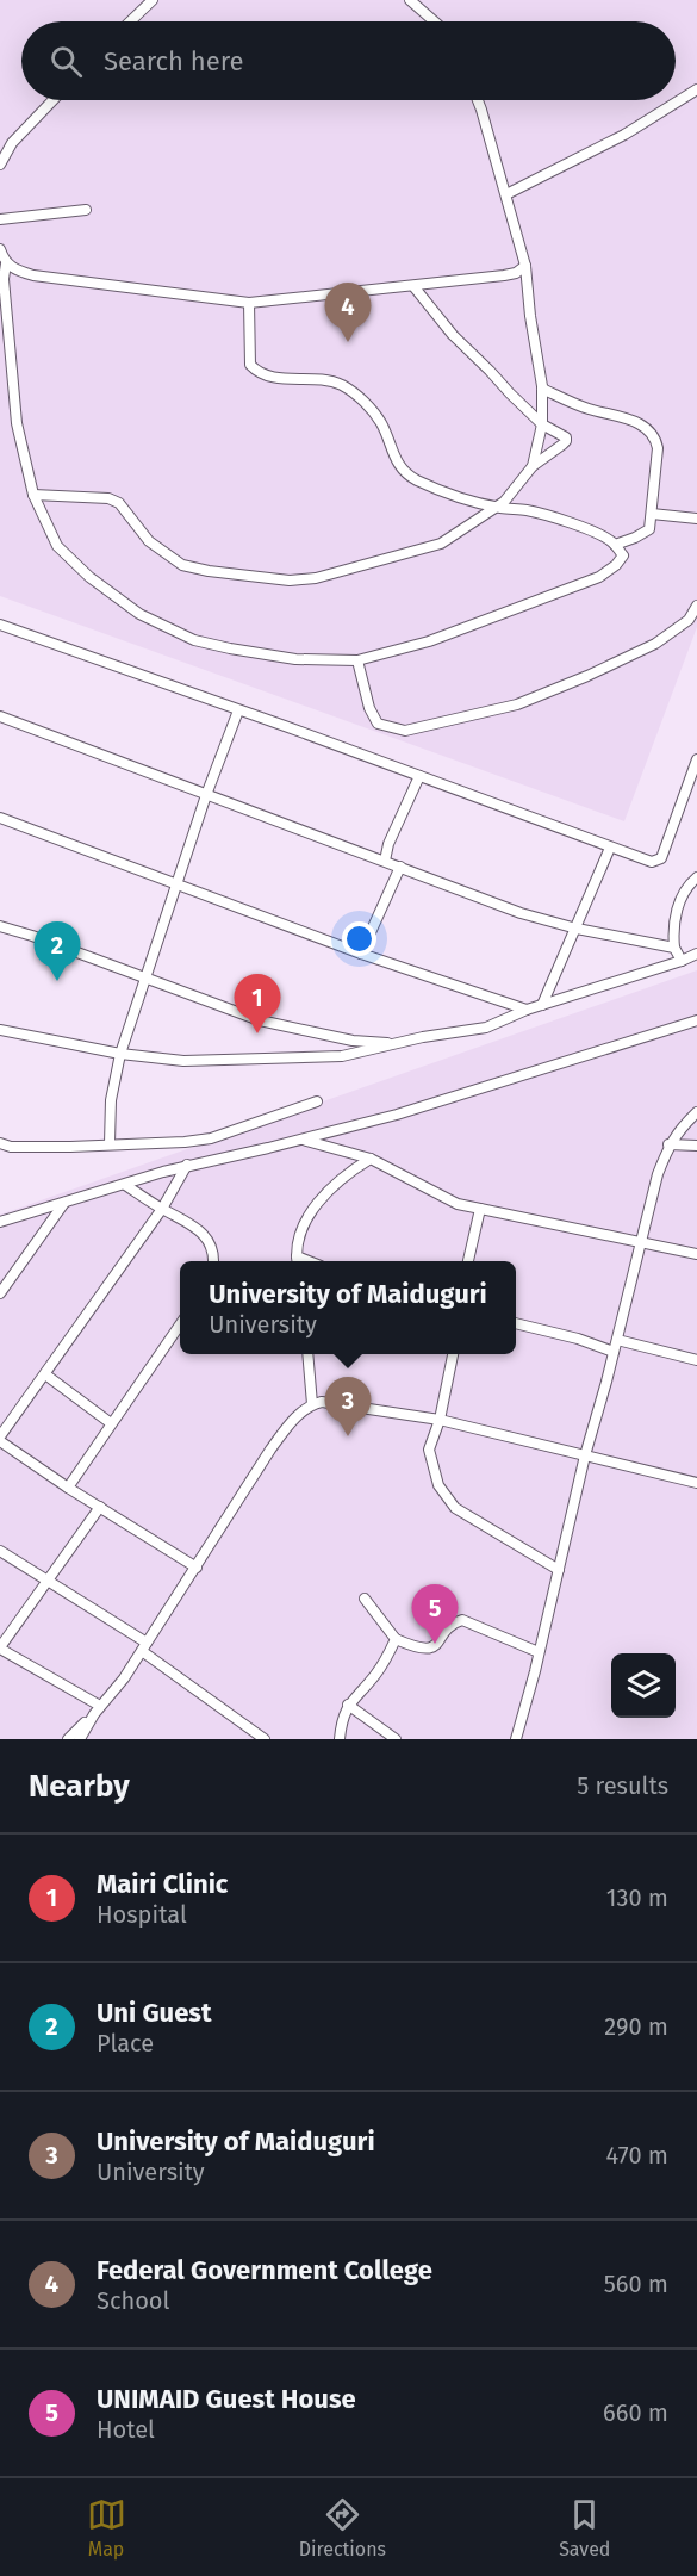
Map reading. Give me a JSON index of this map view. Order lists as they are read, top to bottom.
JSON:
{
  "page": {
    "search": "Search here",
    "pins": [
      "4",
      "2",
      "1",
      "3",
      "5"
    ],
    "popup": ["University of Maiduguri", "University"],
    "heading": ["Nearby", "5 results"],
    "list": [
      {
        "mark": "1",
        "name": "Mairi Clinic",
        "note": "Hospital",
        "value": "130 m"
      },
      {
        "mark": "2",
        "name": "Uni Guest",
        "note": "Place",
        "value": "290 m"
      },
      {
        "mark": "3",
        "name": "University of Maiduguri",
        "note": "University",
        "value": "470 m"
      },
      {
        "mark": "4",
        "name": "Federal Government College",
        "note": "School",
        "value": "560 m"
      },
      {
        "mark": "5",
        "name": "UNIMAID Guest House",
        "note": "Hotel",
        "value": "660 m"
      }
    ],
    "nav": ["Map", "Directions", "Saved"]
  }
}
